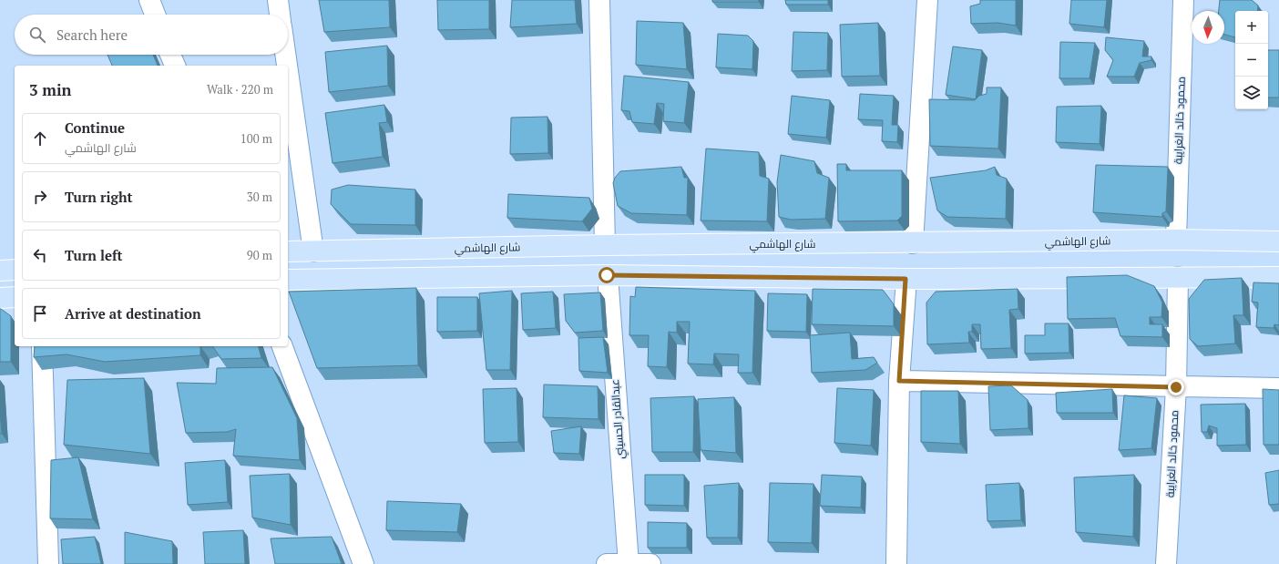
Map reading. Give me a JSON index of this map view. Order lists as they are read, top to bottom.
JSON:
{
  "streets": {
    "main road": ["شارع الهاشمي"],
    "street": ["محمود خالد الغرايبة", "عبدالقادر الحسيني"]
  },
  "crossings": [
    ["محمود خالد الغرايبة", "شارع الهاشمي"]
  ],
  "north": "bottom",
  "page": {
    "map_buttons": ["+", "−"],
    "search": "Search here",
    "heading": ["3 min", "Walk · 220 m"],
    "list": [
      ["Continue", "شارع الهاشمي", "100 m"],
      ["Turn right", "30 m"],
      ["Turn left", "90 m"],
      "Arrive at destination"
    ]
  }
}
